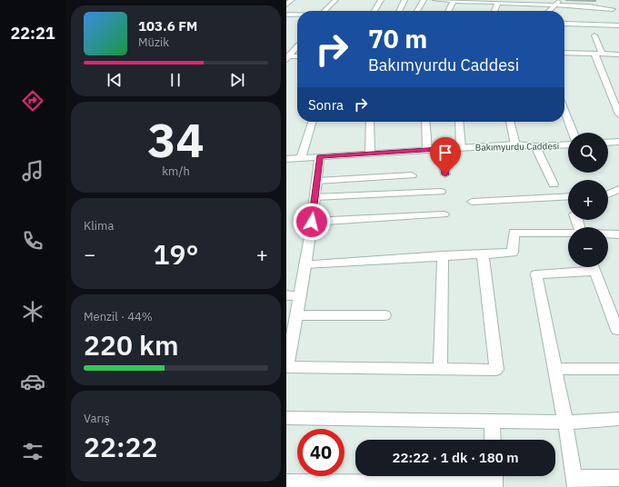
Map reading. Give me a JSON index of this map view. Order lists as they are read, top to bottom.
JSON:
{
  "streets": {
    "street": ["Bakımyurdu Caddesi"]
  },
  "page": {
    "tabs": "22:21",
    "turn": ["70 m", "Bakımyurdu Caddesi"],
    "song": ["103.6 FM", "Müzik"],
    "then": "Sonra",
    "tile": [
      ["34", "km/h"],
      "Klima",
      ["Menzil · 44%", "220 km"],
      ["Varış", "22:22"]
    ],
    "map_buttons": ["+", "−"],
    "heat": ["−", "19°", "+"],
    "limit": "40",
    "trip": "22:22 · 1 dk · 180 m"
  }
}
